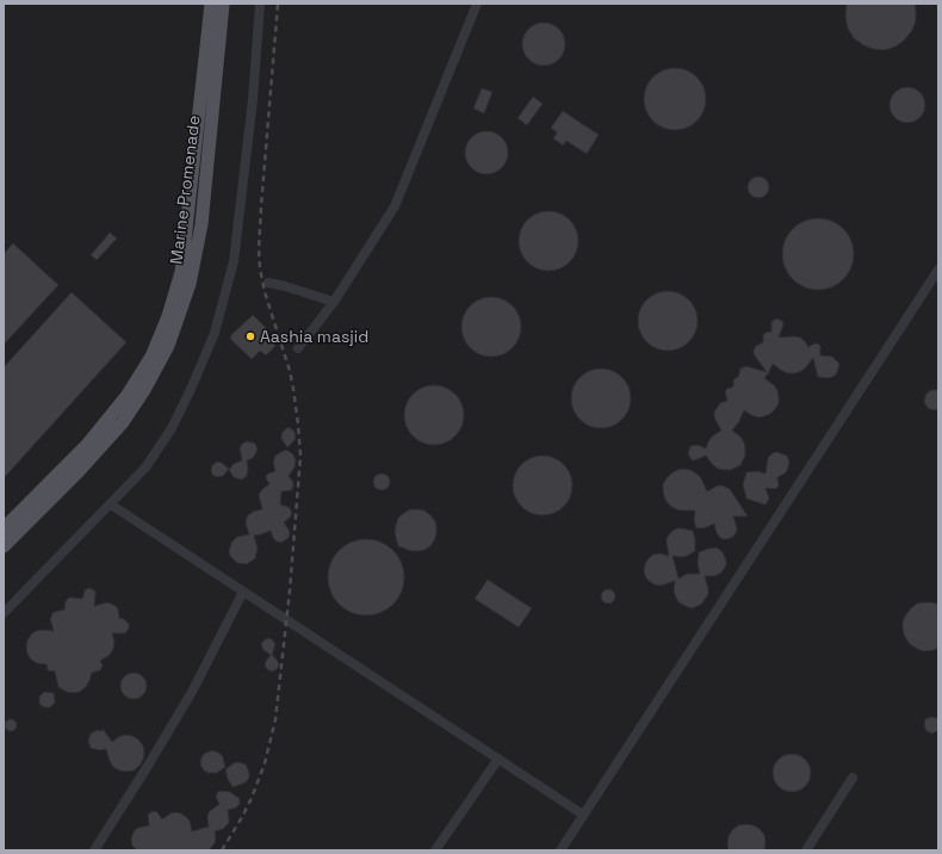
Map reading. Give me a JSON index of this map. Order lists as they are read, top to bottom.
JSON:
{
  "streets": {
    "main road": ["Marine Promenade"]
  },
  "places": ["Aashia masjid"]
}
